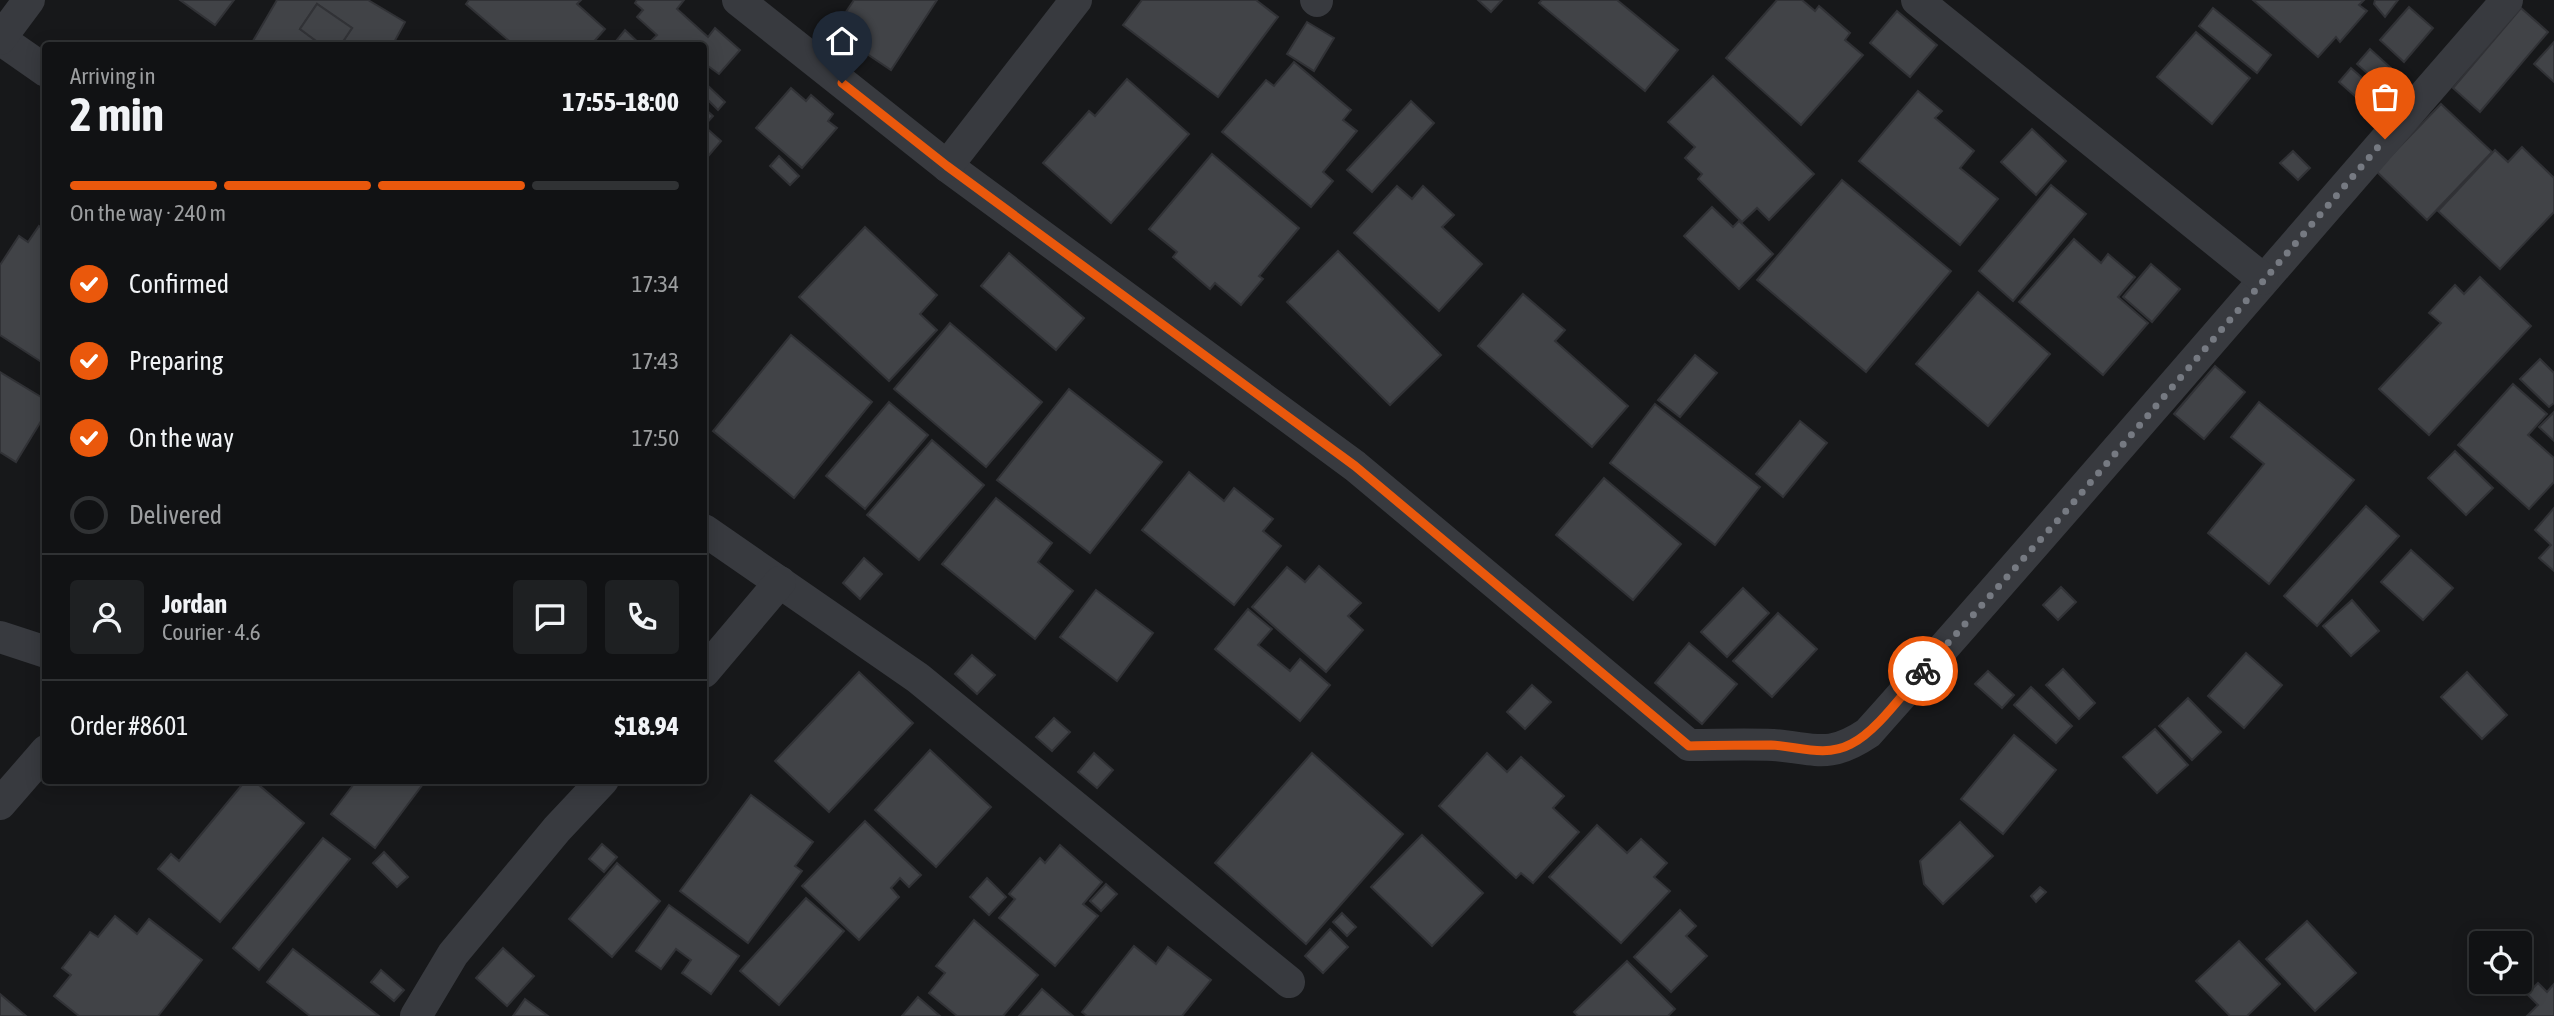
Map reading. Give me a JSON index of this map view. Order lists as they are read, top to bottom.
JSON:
{
  "page": {
    "heading": ["2 min", "Arriving in", "17:55–18:00"],
    "panel": [
      "Jordan",
      "Courier · 4.6",
      "Order #8601",
      "$18.94"
    ],
    "bar": "On the way · 240 m",
    "list": [
      ["Confirmed", "17:34"],
      ["Preparing", "17:43"],
      ["On the way", "17:50"],
      "Delivered"
    ]
  }
}
